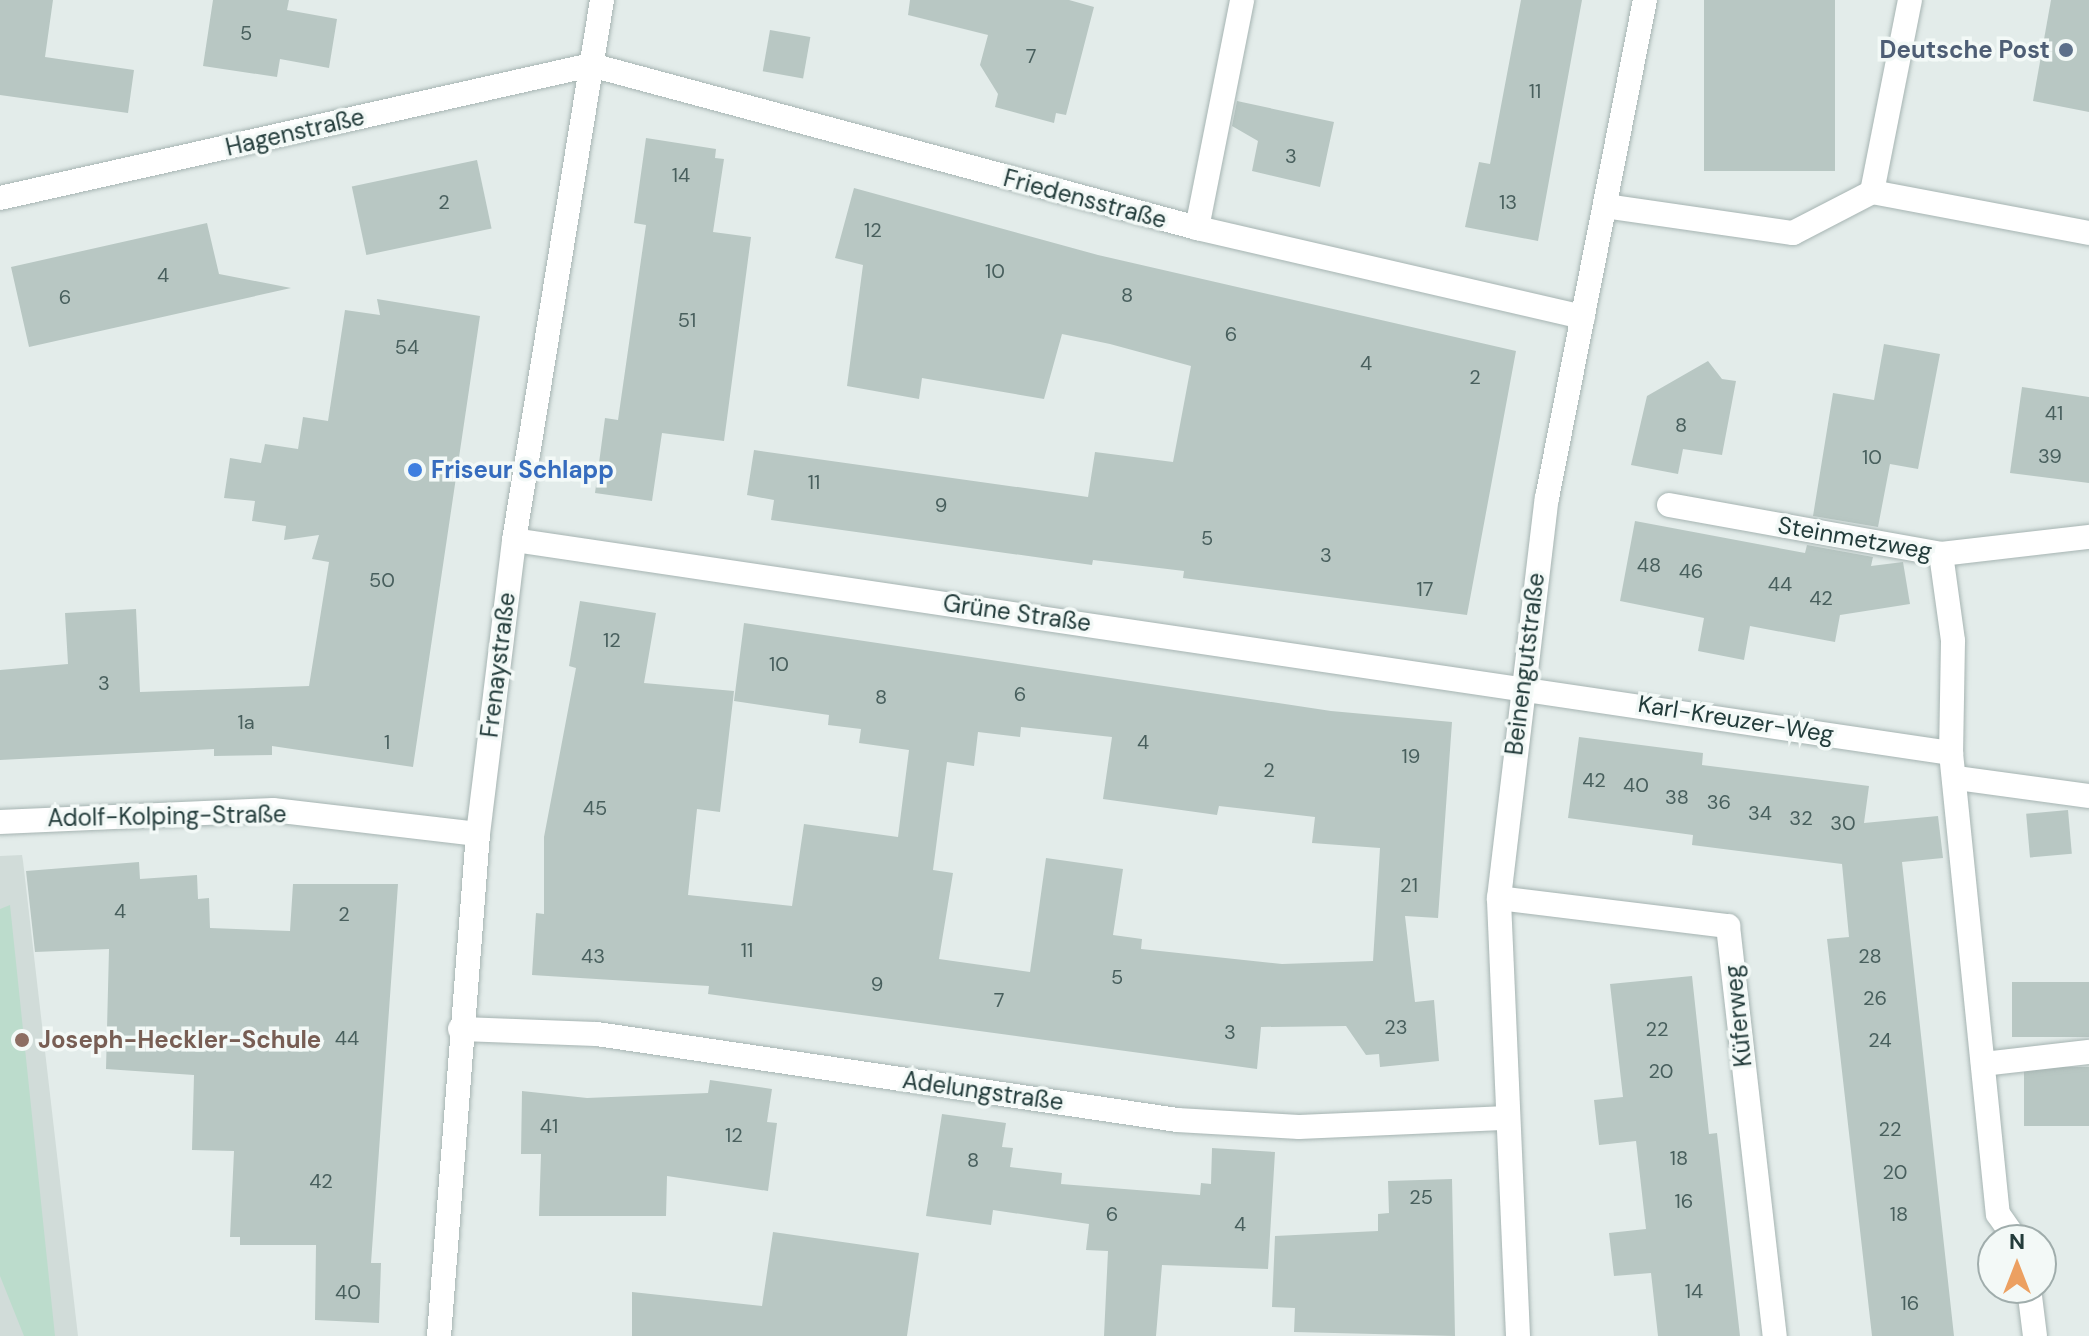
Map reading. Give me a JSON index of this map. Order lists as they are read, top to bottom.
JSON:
{
  "streets": {
    "street": [
      "Hagenstraße",
      "Friedensstraße",
      "Steinmetzweg",
      "Grüne Straße",
      "Beinengutstraße",
      "Frenaystraße",
      "Karl-Kreuzer-Weg",
      "Adolf-Kolping-Straße",
      "Küferweg",
      "Adelungstraße"
    ]
  },
  "crossings": [
    ["Hagenstraße", "Friedensstraße"],
    ["Hagenstraße", "Frenaystraße"],
    ["Friedensstraße", "Beinengutstraße"],
    ["Friedensstraße", "Frenaystraße"],
    ["Grüne Straße", "Beinengutstraße"],
    ["Grüne Straße", "Frenaystraße"],
    ["Grüne Straße", "Karl-Kreuzer-Weg"],
    ["Beinengutstraße", "Karl-Kreuzer-Weg"],
    ["Beinengutstraße", "Küferweg"],
    ["Beinengutstraße", "Adelungstraße"],
    ["Frenaystraße", "Adolf-Kolping-Straße"],
    ["Frenaystraße", "Adelungstraße"]
  ],
  "places": ["Deutsche Post", "Friseur Schlapp", "Joseph-Heckler-Schule"],
  "house_numbers": [
    "5",
    "7",
    "11",
    "3",
    "14",
    "2",
    "13",
    "12",
    "10",
    "4",
    "8",
    "6",
    "51",
    "6",
    "54",
    "4",
    "2",
    "41",
    "8",
    "39",
    "10",
    "11",
    "9",
    "5",
    "3",
    "48",
    "46",
    "50",
    "44",
    "17",
    "42",
    "12",
    "10",
    "3",
    "6",
    "8",
    "1a",
    "1",
    "4",
    "19",
    "2",
    "42",
    "40",
    "38",
    "36",
    "45",
    "34",
    "32",
    "30",
    "21",
    "4",
    "2",
    "11",
    "43",
    "28",
    "5",
    "9",
    "26",
    "7",
    "23",
    "22",
    "3",
    "44",
    "24",
    "20",
    "41",
    "22",
    "12",
    "18",
    "8",
    "20",
    "42",
    "25",
    "16",
    "6",
    "18",
    "4",
    "14",
    "40",
    "16"
  ],
  "north": "top"
}
